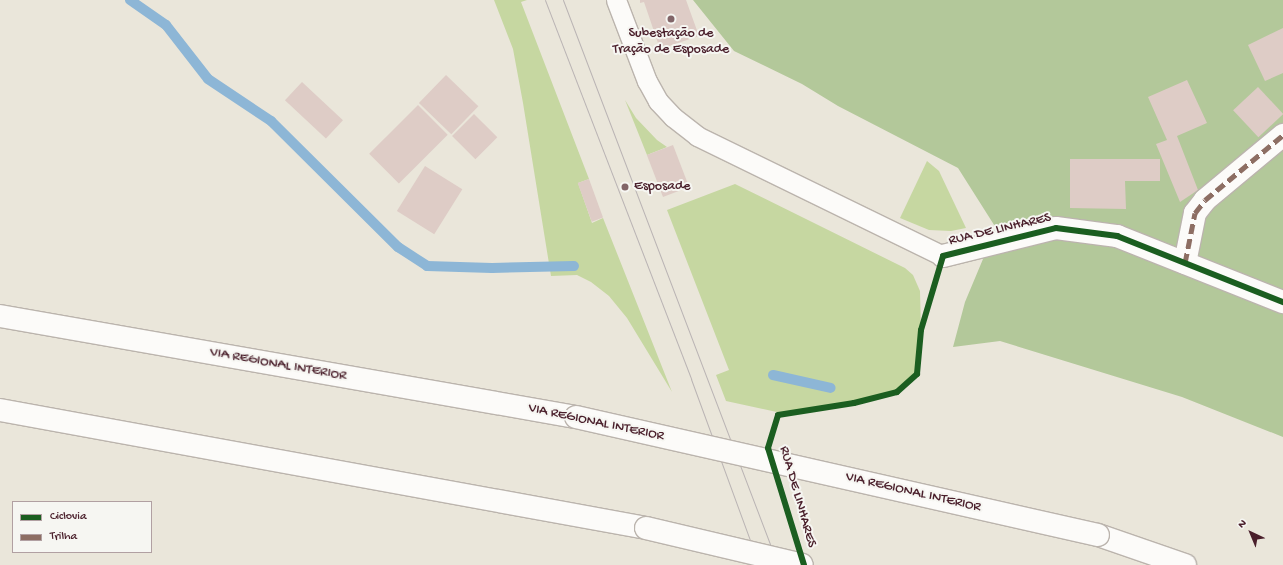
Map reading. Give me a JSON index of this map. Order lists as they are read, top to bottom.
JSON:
{
  "streets": {
    "main road": ["RUA DE LINHARES", "VIA REGIONAL INTERIOR"]
  },
  "places": ["Subestação de Tração de Esposade", "Esposade"],
  "legend": ["Ciclovia", "Trilha"],
  "north": "top left"
}
